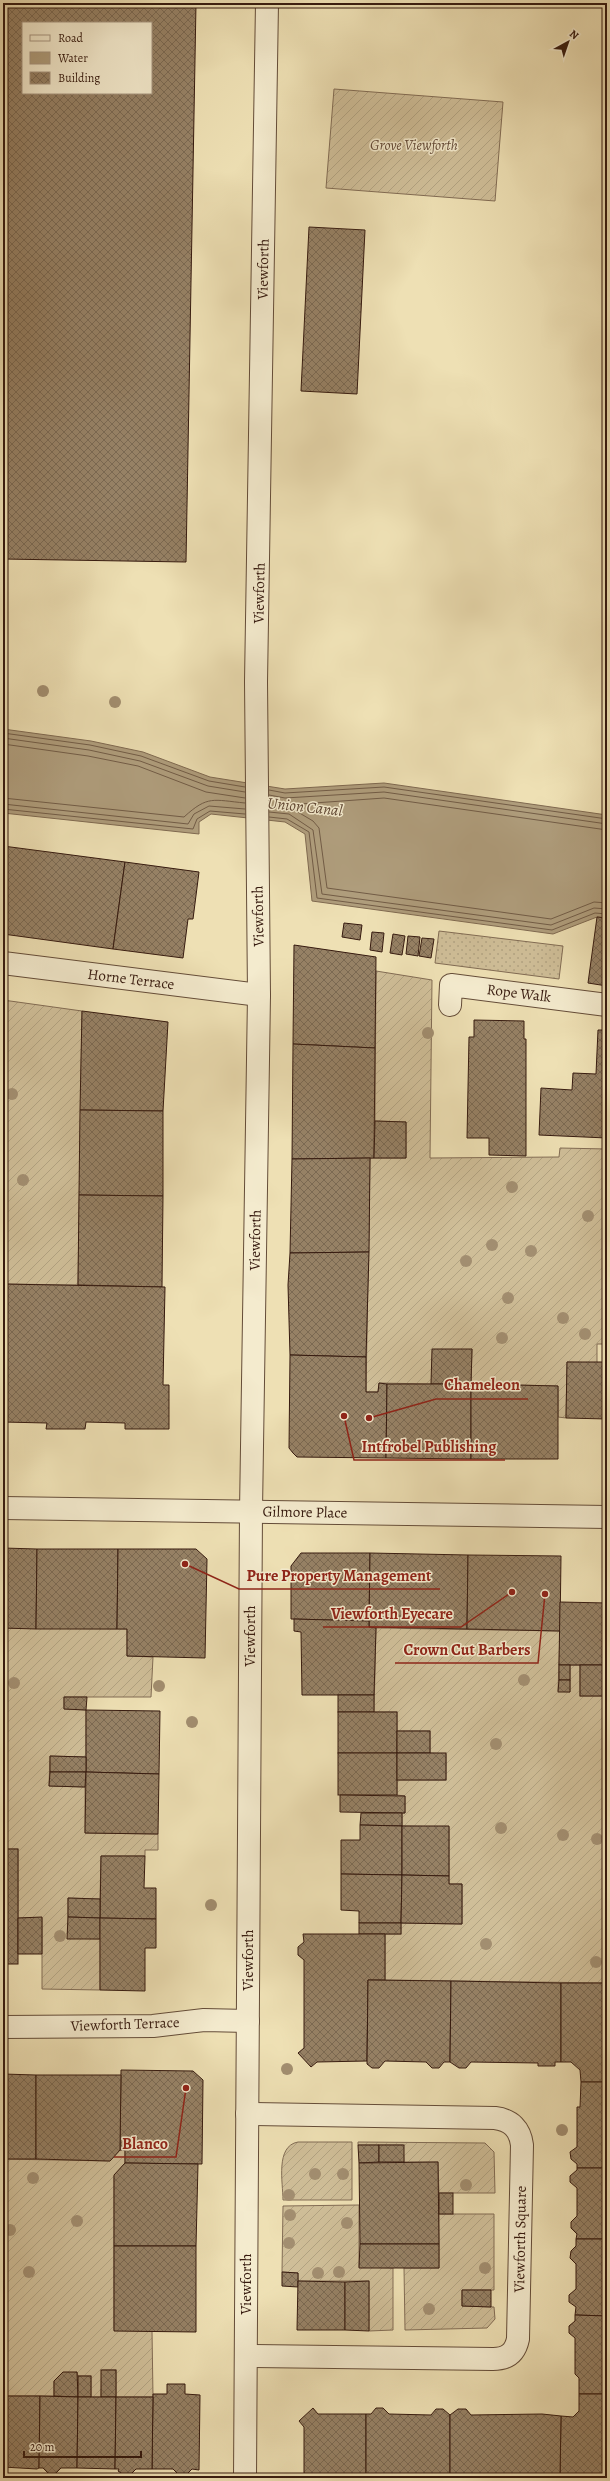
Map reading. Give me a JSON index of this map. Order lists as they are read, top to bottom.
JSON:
{
  "streets": {
    "street": [
      "Viewforth",
      "Horne Terrace",
      "Rope Walk",
      "Gilmore Place",
      "Viewforth Terrace",
      "Viewforth Square"
    ]
  },
  "crossings": [
    ["Viewforth", "Horne Terrace"],
    ["Viewforth", "Gilmore Place"],
    ["Viewforth", "Viewforth Terrace"],
    ["Viewforth", "Viewforth Square"]
  ],
  "water": ["Union Canal"],
  "parks": ["Grove Viewforth"],
  "places": [
    "Intfrobel Publishing",
    "Chameleon",
    "Pure Property Management",
    "Viewforth Eyecare",
    "Crown Cut Barbers",
    "Blanco"
  ],
  "legend": ["Road", "Water", "Building"],
  "scale_bar": "20 m",
  "north": "top right"
}
